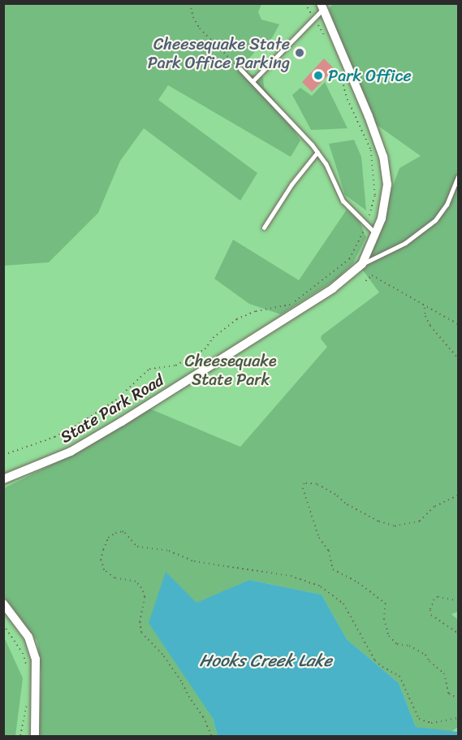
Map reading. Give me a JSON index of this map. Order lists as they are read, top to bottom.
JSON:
{
  "streets": {
    "street": ["State Park Road"]
  },
  "water": ["Hooks Creek Lake"],
  "parks": ["Cheesequake State Park"],
  "places": ["Cheesequake State Park Office Parking", "Park Office"]
}
